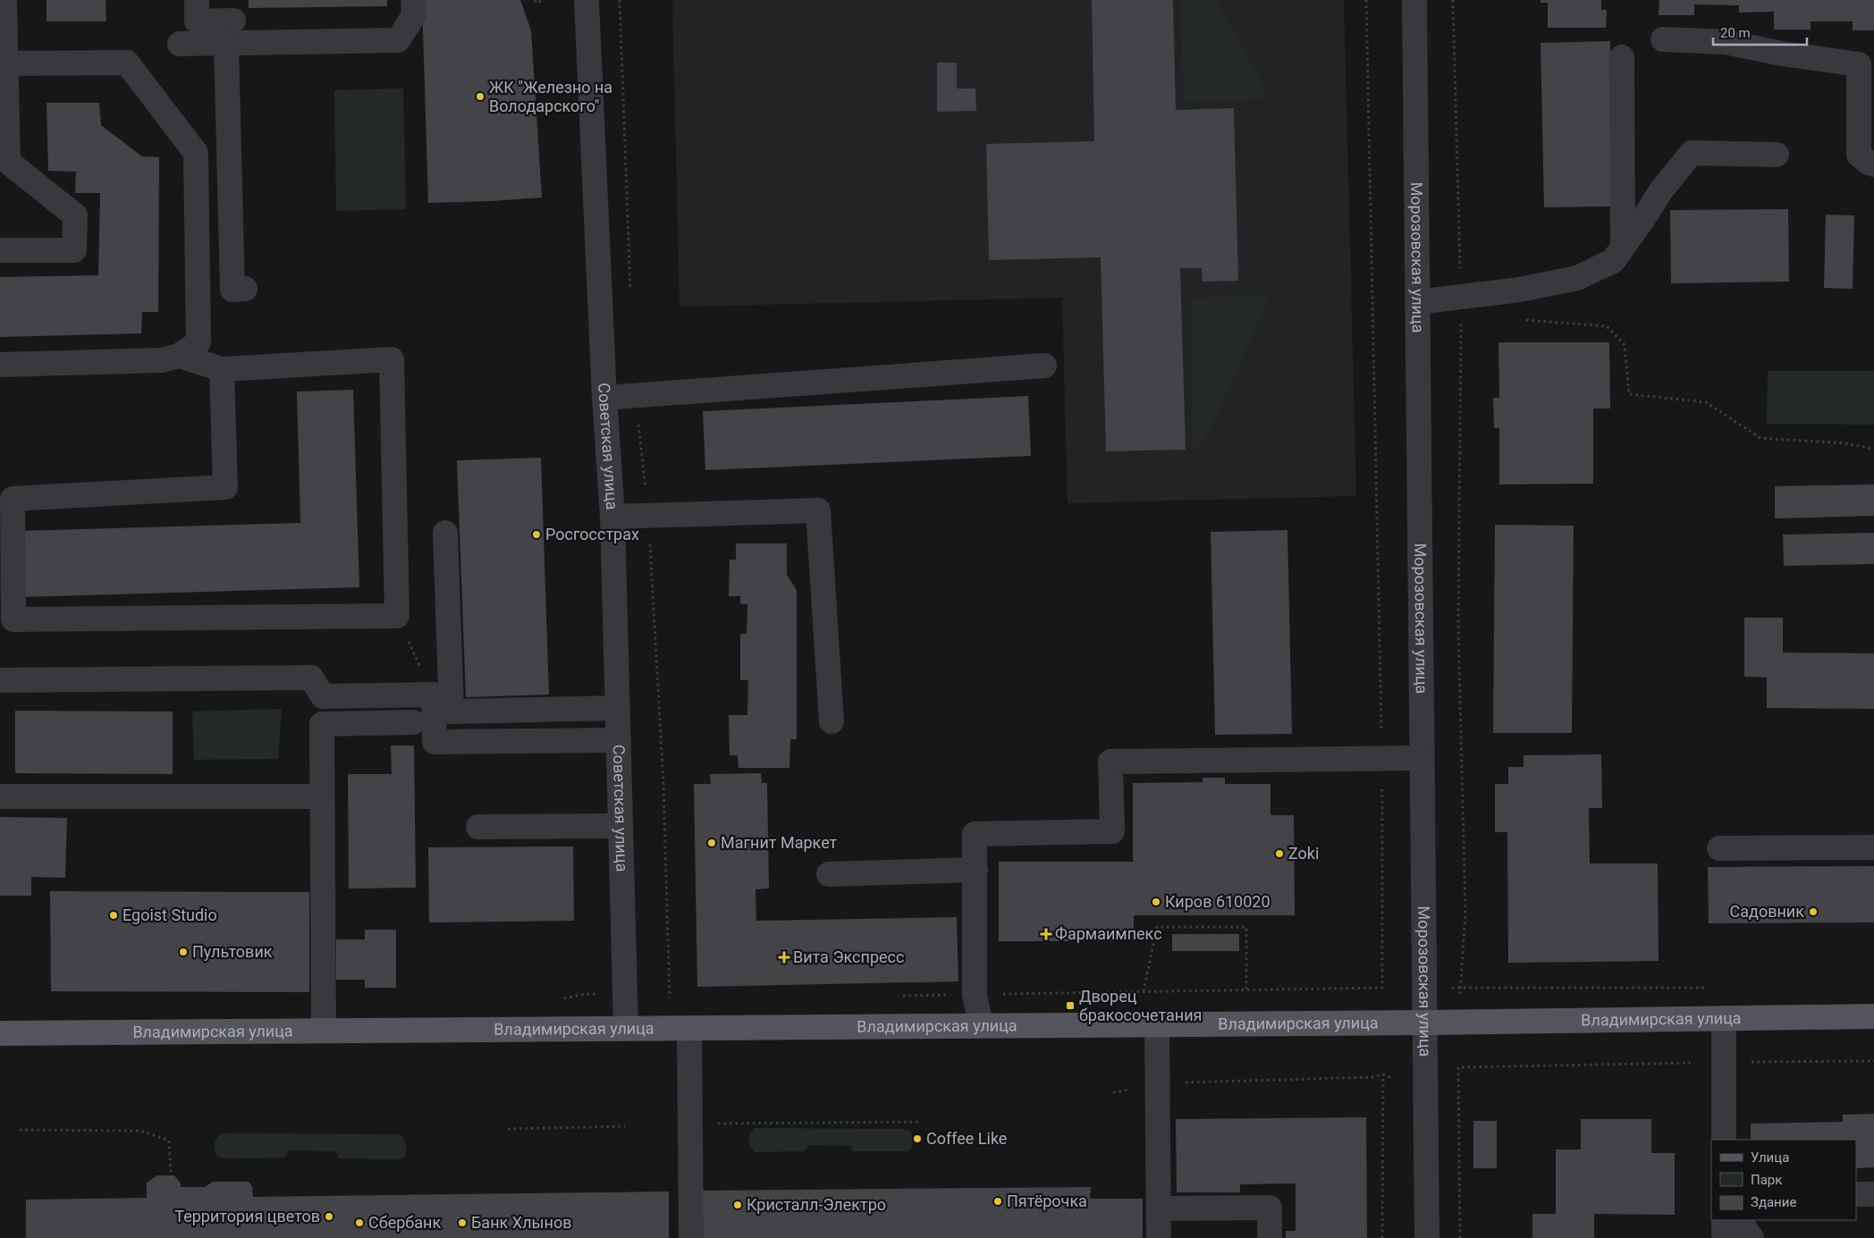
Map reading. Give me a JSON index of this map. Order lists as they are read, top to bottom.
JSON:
{
  "streets": {
    "main road": ["Владимирская улица"],
    "street": ["Морозовская улица", "Советская улица"]
  },
  "crossings": [
    ["Морозовская улица", "Владимирская улица"],
    ["Советская улица", "Владимирская улица"]
  ],
  "places": {
    "other": [
      "ЖК \"Железно на Володарского\"",
      "Росгосстрах",
      "Магнит Маркет",
      "Zoki",
      "Киров 610020",
      "Садовник",
      "Egoist Studio",
      "Пультовик",
      "Coffee Like",
      "Пятёрочка",
      "Кристалл-Электро",
      "Территория цветов",
      "Сбербанк",
      "Банк Хлынов"
    ],
    "health": ["Фармаимпекс", "Вита Экспресс"],
    "transit": ["Дворец бракосочетания"]
  },
  "legend": ["Улица", "Парк", "Здание"],
  "scale_bar": "20 m"
}
